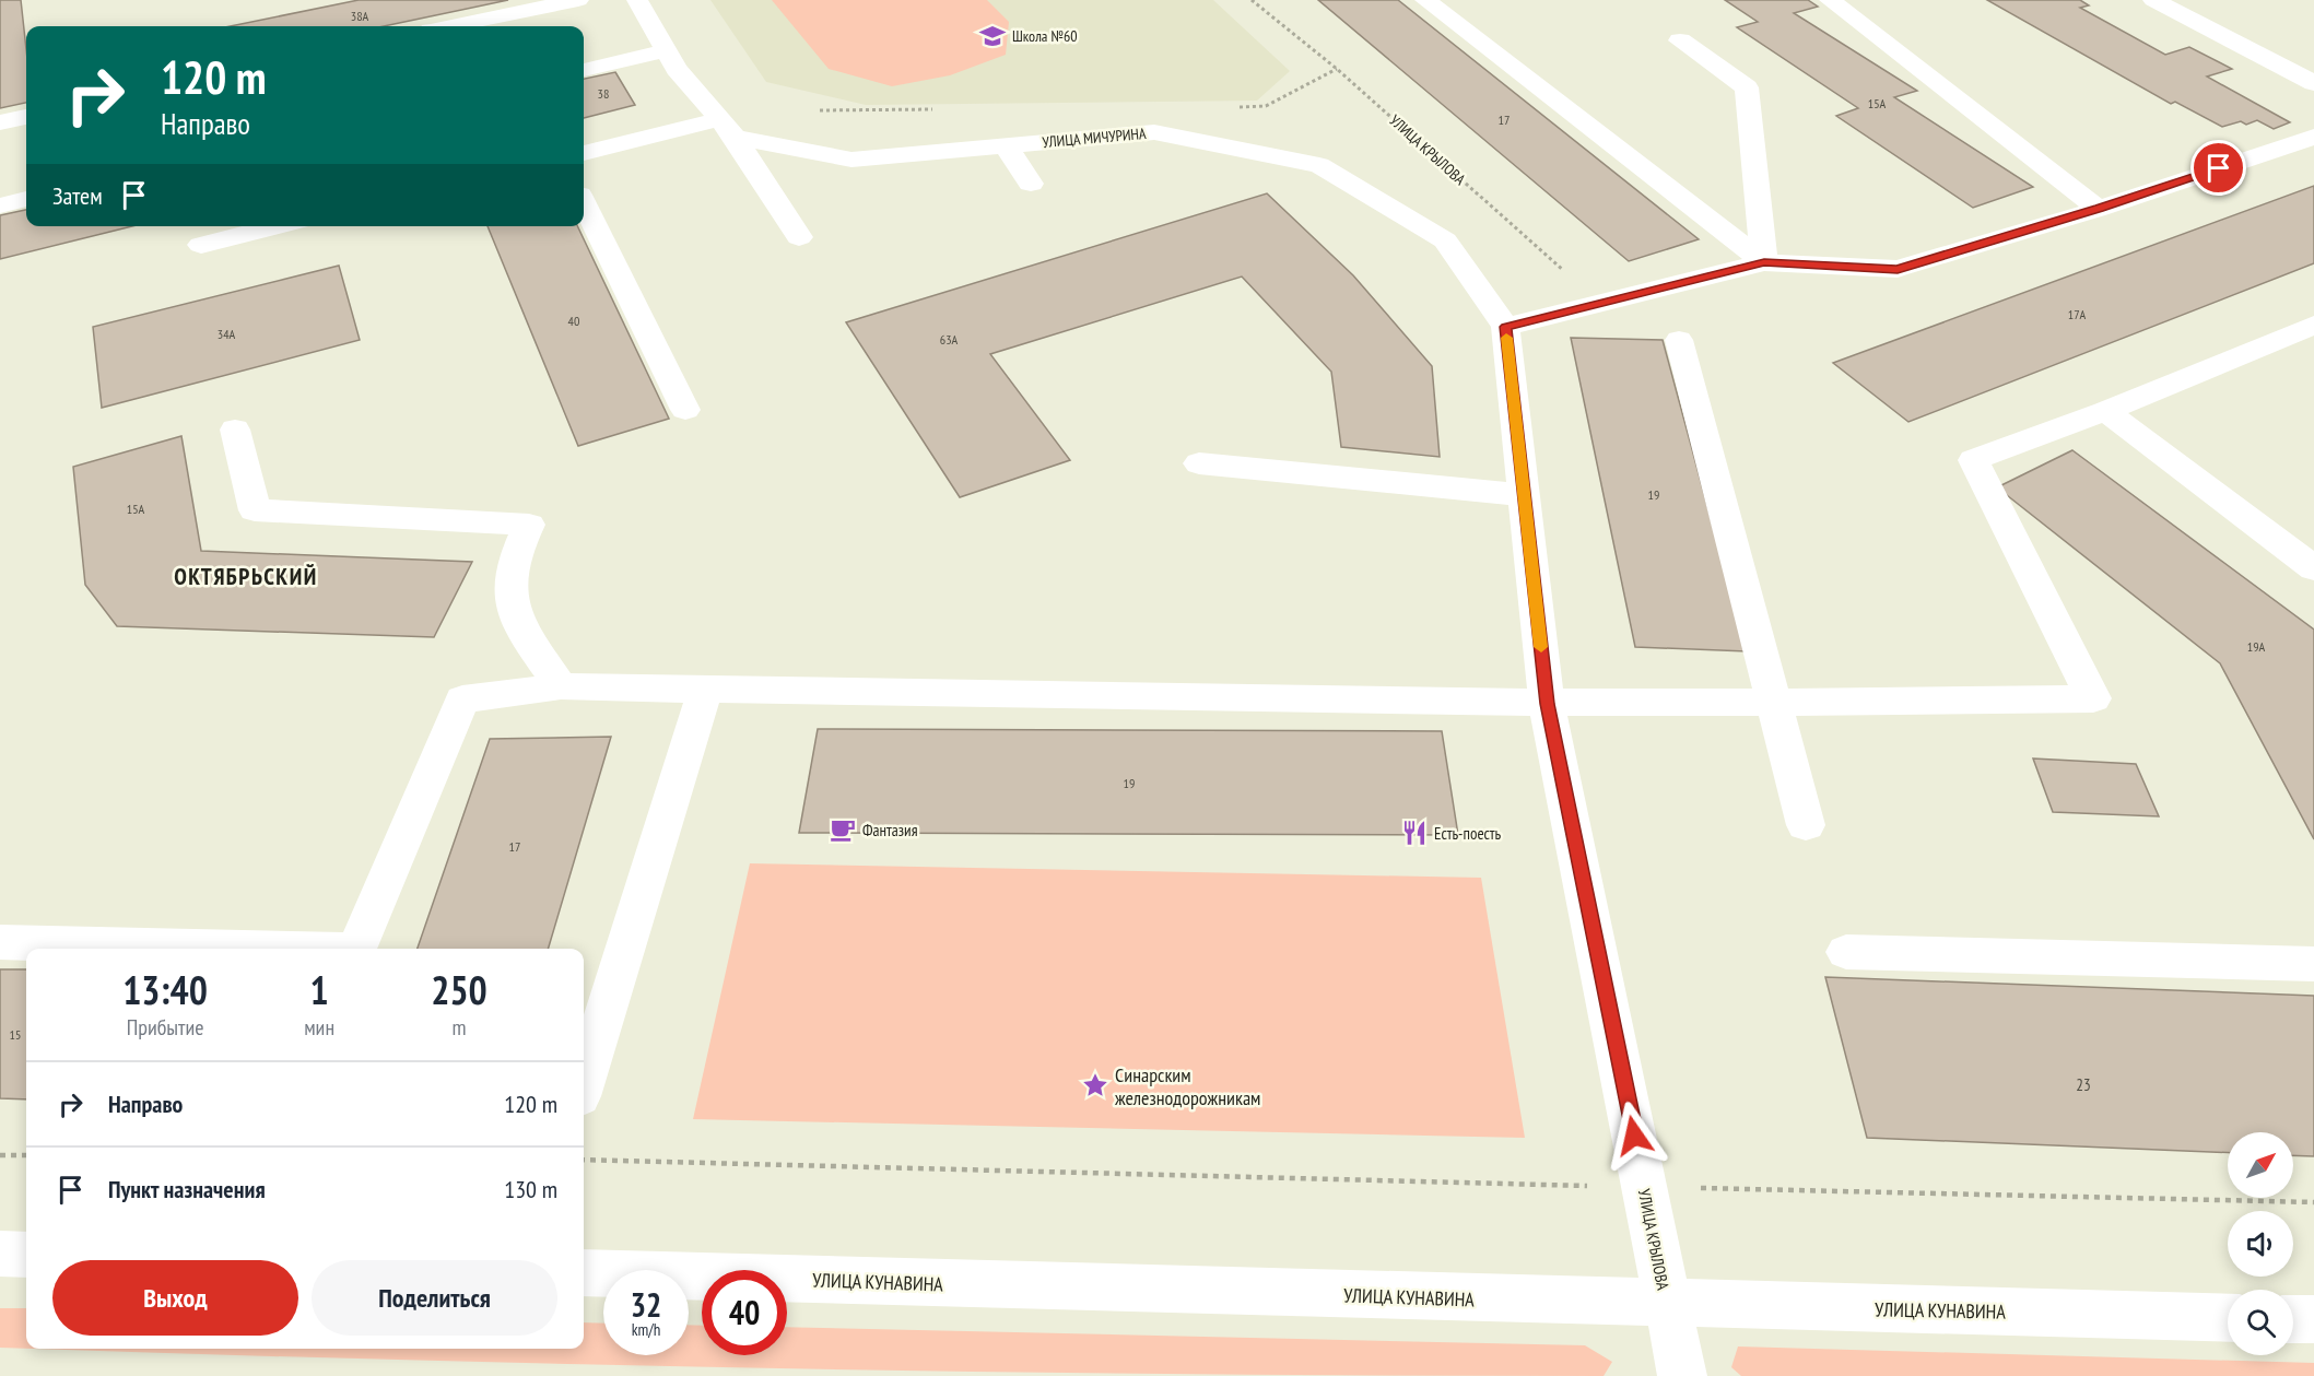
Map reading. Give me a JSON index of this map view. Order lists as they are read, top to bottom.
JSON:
{
  "streets": {
    "street": ["УЛИЦА МИЧУРИНА", "УЛИЦА КРЫЛОВА", "УЛИЦА КУНАВИНА"]
  },
  "crossings": [
    ["УЛИЦА МИЧУРИНА", "УЛИЦА КРЫЛОВА"],
    ["УЛИЦА КРЫЛОВА", "УЛИЦА КУНАВИНА"]
  ],
  "districts": ["ОКТЯБРЬСКИЙ"],
  "places": {
    "school or university": ["Школа №60"],
    "cafe": ["Фантазия"],
    "restaurant": ["Есть-поесть"],
    "place": ["Синарским железнодорожникам"]
  },
  "house_numbers": [
    "38А",
    "38",
    "15А",
    "17",
    "17А",
    "40",
    "34А",
    "63А",
    "19",
    "15А",
    "19А",
    "19",
    "17",
    "15",
    "23"
  ],
  "north": "top right",
  "page": {
    "turn": ["120 m", "Направо"],
    "then": "Затем",
    "eta": [
      "13:40",
      "Прибытие",
      "1",
      "мин",
      "250",
      "m"
    ],
    "list": [
      {
        "name": "Направо",
        "value": "120 m"
      },
      {
        "name": "Пункт назначения",
        "value": "130 m"
      }
    ],
    "buttons": ["Выход", "Поделиться"],
    "speed": "32 km/h",
    "limit": "40"
  }
}
